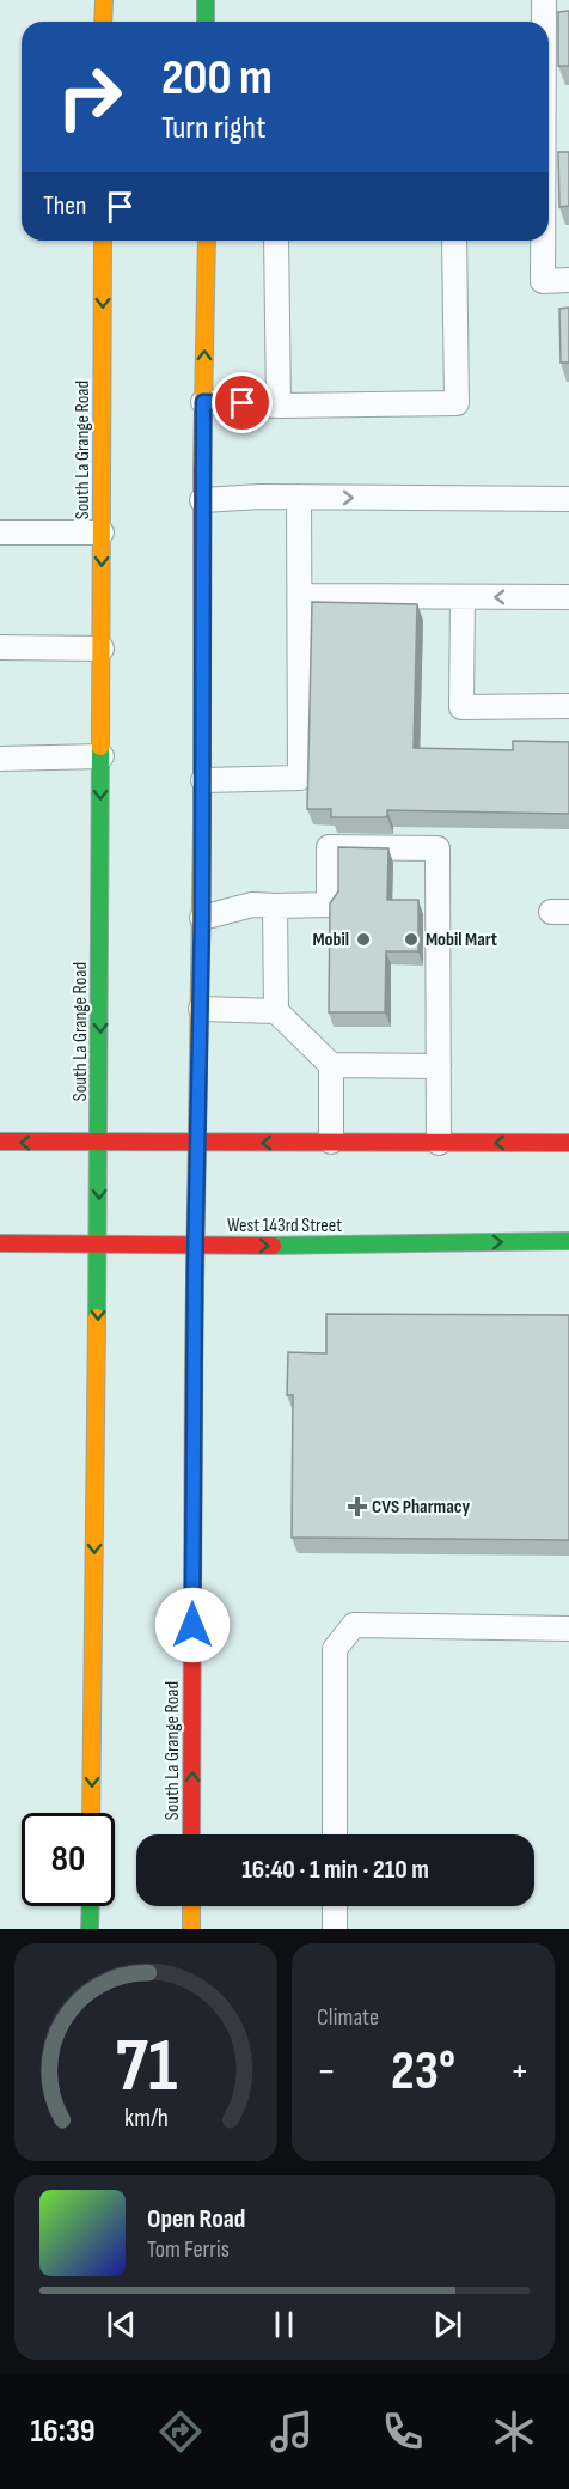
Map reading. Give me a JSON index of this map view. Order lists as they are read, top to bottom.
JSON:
{
  "streets": {
    "main road": ["South La Grange Road", "West 143rd Street"]
  },
  "crossings": [
    ["South La Grange Road", "West 143rd Street"]
  ],
  "places": {
    "other": ["Mobil", "Mobil Mart"],
    "health": ["CVS Pharmacy"]
  },
  "page": {
    "turn": ["200 m", "Turn right"],
    "then": "Then",
    "limit": "80",
    "trip": "16:40 · 1 min · 210 m",
    "tile": "Climate",
    "heat": ["−", "23°", "+"],
    "song": ["Open Road", "Tom Ferris"],
    "tabs": "16:39",
    "gauge": ["71", "km/h"]
  }
}
